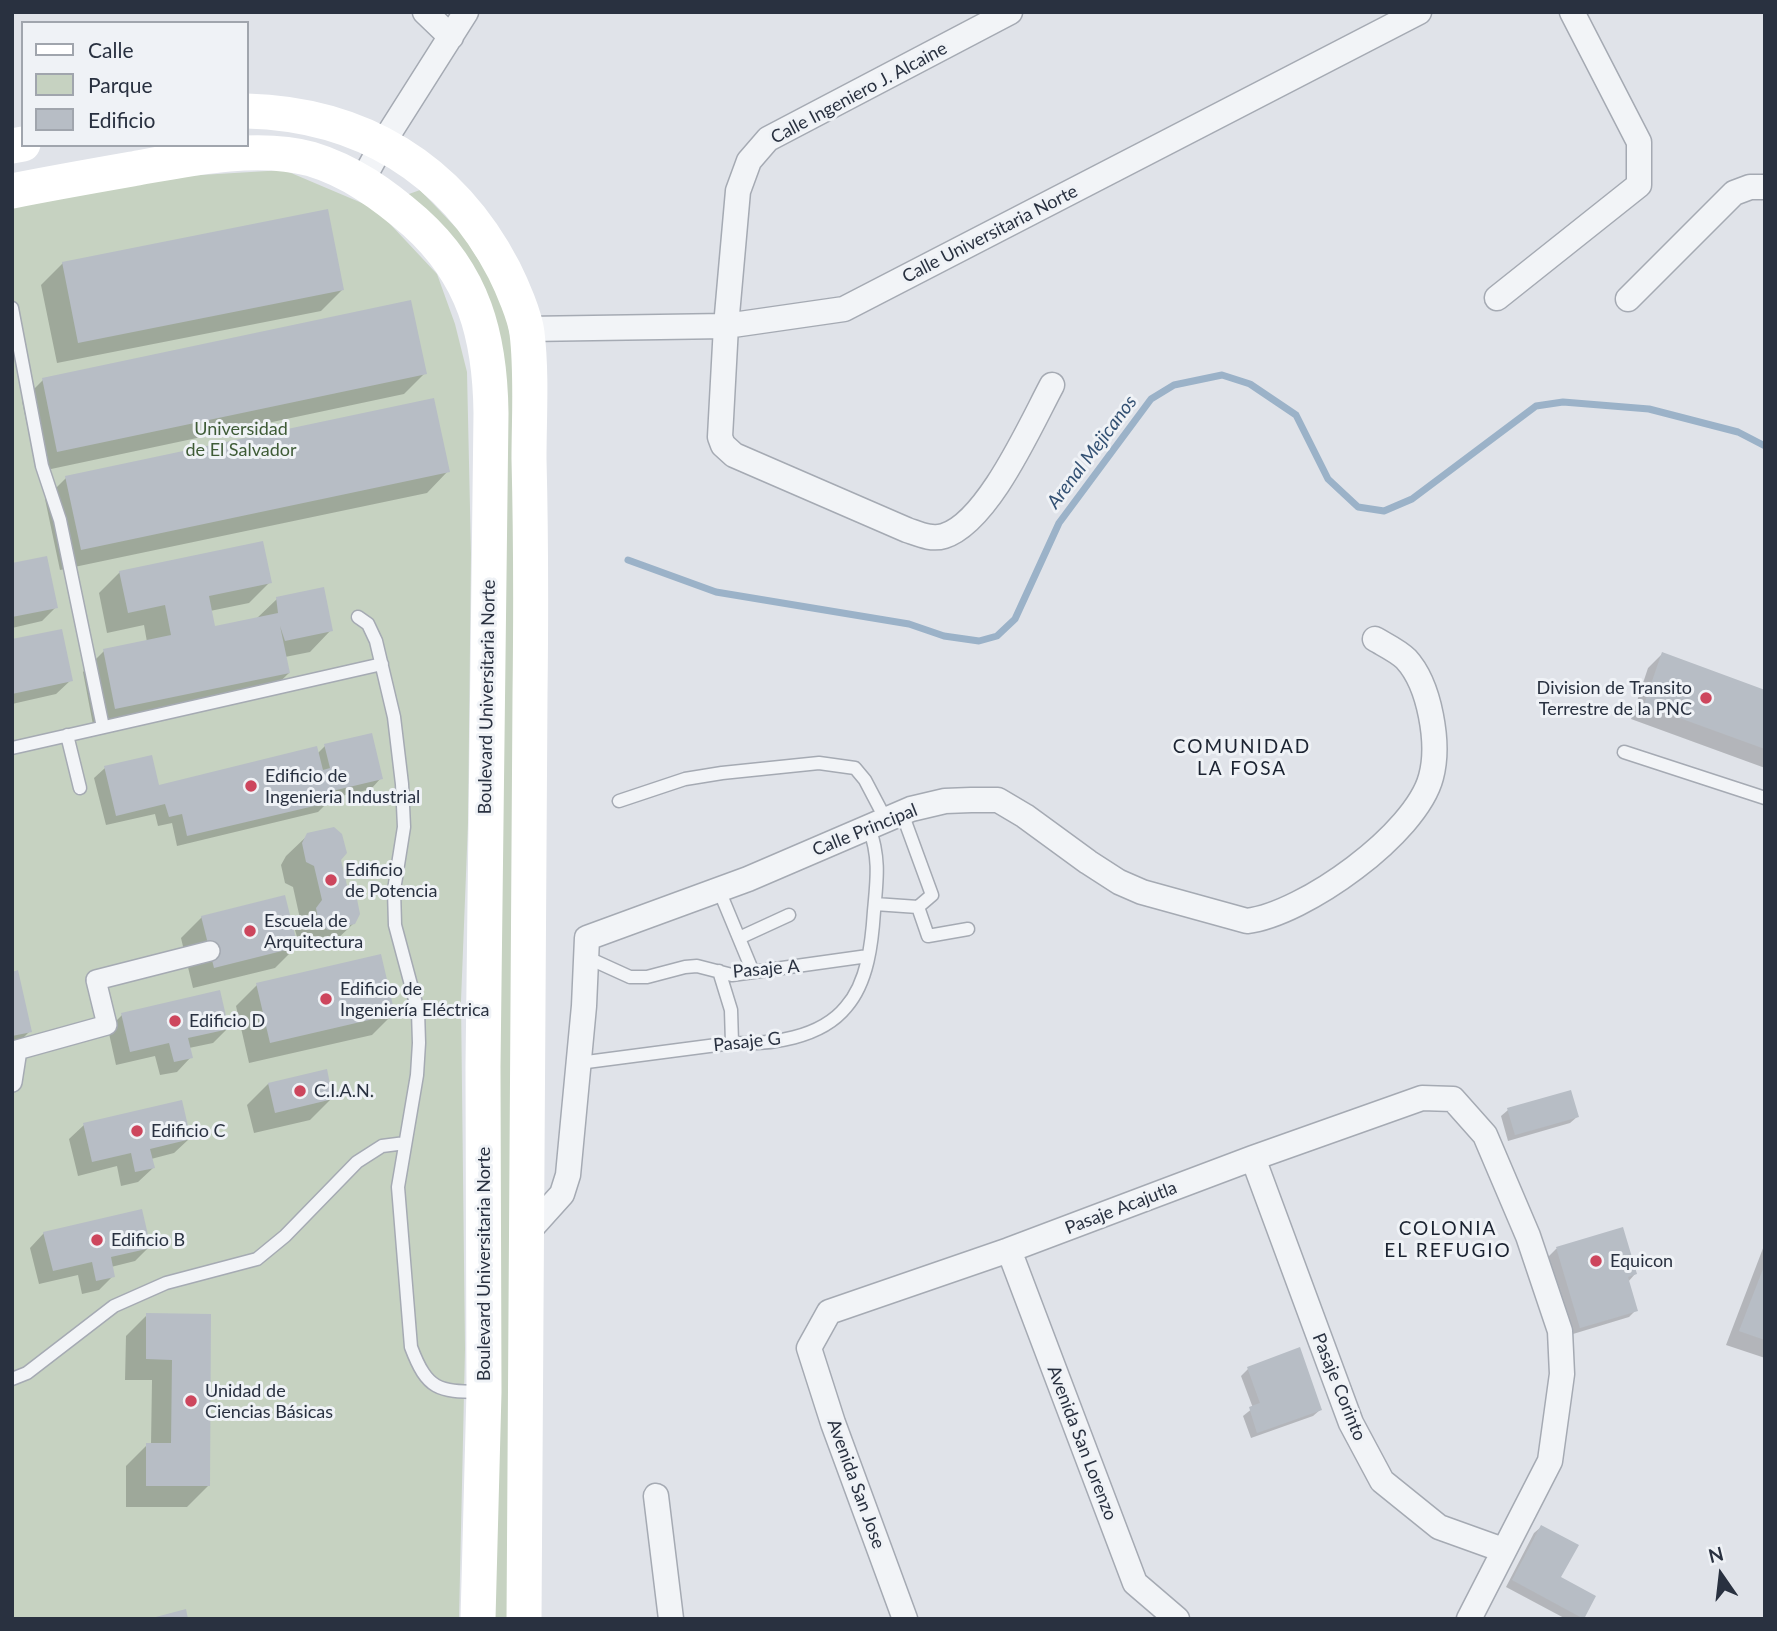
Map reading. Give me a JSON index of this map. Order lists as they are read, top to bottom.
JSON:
{
  "streets": {
    "main road": ["Boulevard Universitaria Norte"],
    "street": [
      "Calle Ingeniero J. Alcaine",
      "Calle Universitaria Norte",
      "Calle Principal",
      "Pasaje Acajutla",
      "Pasaje Corinto",
      "Avenida San Lorenzo",
      "Avenida San Jose"
    ],
    "lane": ["Pasaje A", "Pasaje G"]
  },
  "crossings": [
    ["Calle Ingeniero J. Alcaine", "Calle Universitaria Norte"],
    ["Calle Principal", "Pasaje A"],
    ["Calle Principal", "Pasaje G"],
    ["Pasaje A", "Pasaje G"],
    ["Pasaje Acajutla", "Pasaje Corinto"],
    ["Pasaje Acajutla", "Avenida San Lorenzo"],
    ["Pasaje Acajutla", "Avenida San Jose"]
  ],
  "districts": ["COMUNIDAD LA FOSA", "COLONIA EL REFUGIO"],
  "water": ["Arenal Mejicanos"],
  "parks": ["Universidad de El Salvador"],
  "places": [
    "Division de Transito Terrestre de la PNC",
    "Edificio de Ingenieria Industrial",
    "Edificio de Potencia",
    "Escuela de Arquitectura",
    "Edificio de Ingeniería Eléctrica",
    "Edificio D",
    "C.I.A.N.",
    "Edificio C",
    "Edificio B",
    "Equicon",
    "Unidad de Ciencias Básicas"
  ],
  "legend": ["Calle", "Parque", "Edificio"],
  "north": "top"
}
